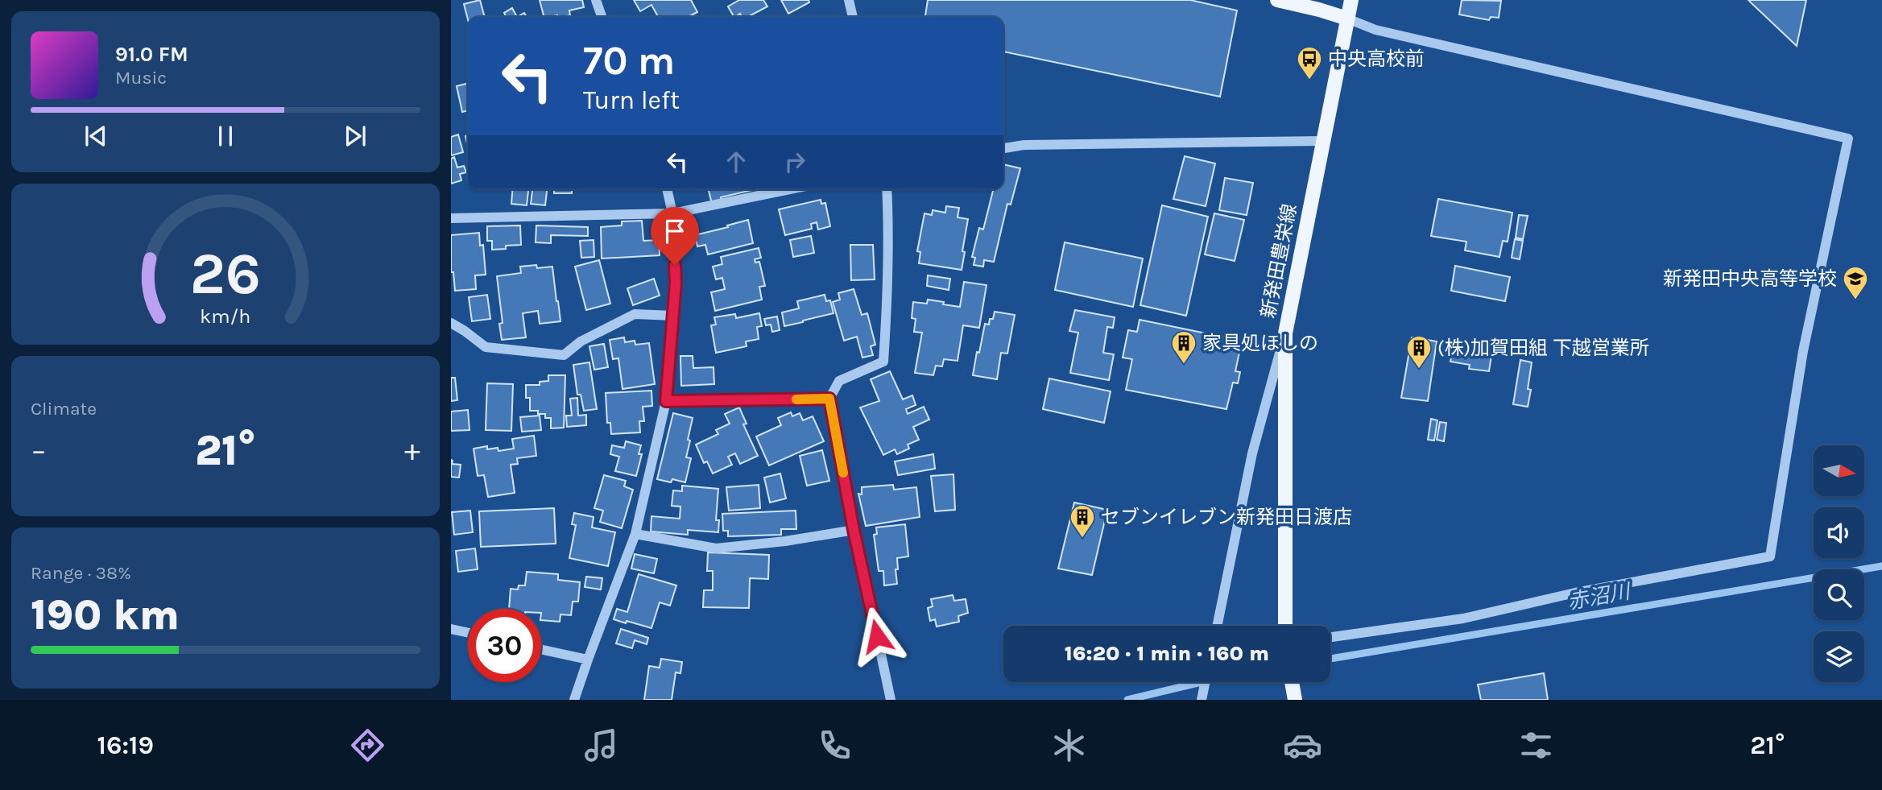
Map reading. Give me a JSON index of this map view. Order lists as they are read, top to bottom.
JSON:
{
  "streets": {
    "main road": ["新発田豊栄線"]
  },
  "water": ["赤沼川"],
  "places": {
    "bus stop": ["中央高校前"],
    "school or university": ["新発田中央高等学校"],
    "building": ["家具処ほしの", "(株)加賀田組 下越営業所", "セブンイレブン新発田日渡店"]
  },
  "north": "right",
  "page": {
    "turn": ["70 m", "Turn left"],
    "song": ["91.0 FM", "Music"],
    "tile": [
      "Climate",
      ["Range · 38%", "190 km"]
    ],
    "heat": ["−", "21°", "+"],
    "limit": "30",
    "trip": "16:20 · 1 min · 160 m",
    "tabs": ["16:19", "21°"],
    "gauge": ["26", "km/h"]
  }
}
